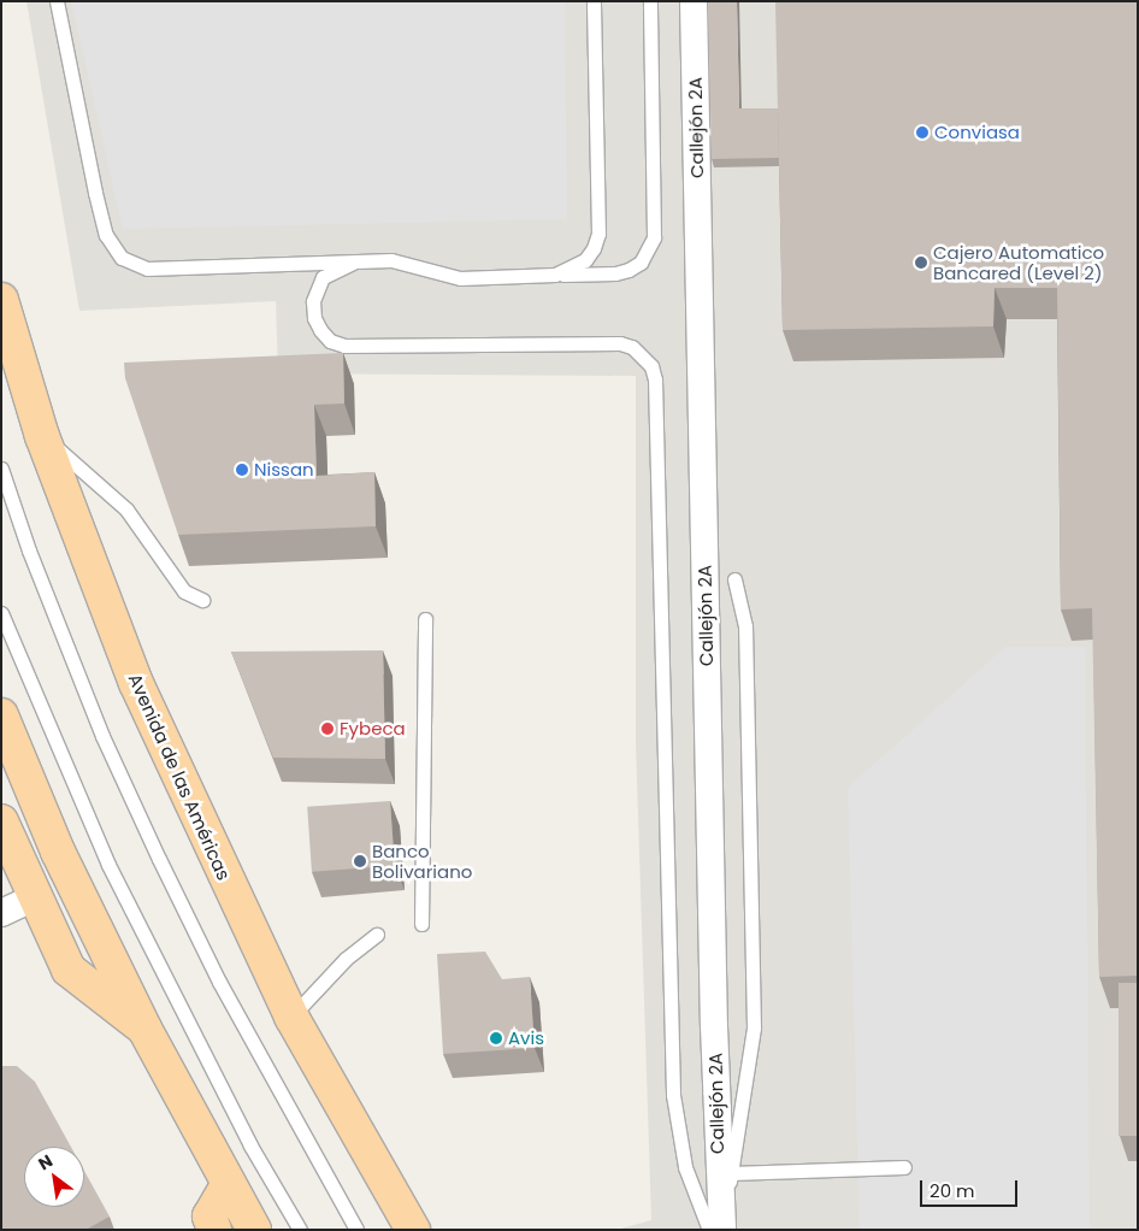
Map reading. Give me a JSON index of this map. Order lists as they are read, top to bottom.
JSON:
{
  "streets": {
    "main road": ["Avenida de las Américas"],
    "street": ["Callejón 2A"]
  },
  "places": [
    "Conviasa",
    "Cajero Automatico Bancared (Level 2)",
    "Nissan",
    "Fybeca",
    "Banco Bolivariano",
    "Avis"
  ],
  "scale_bar": "20 m",
  "north": "top left"
}
